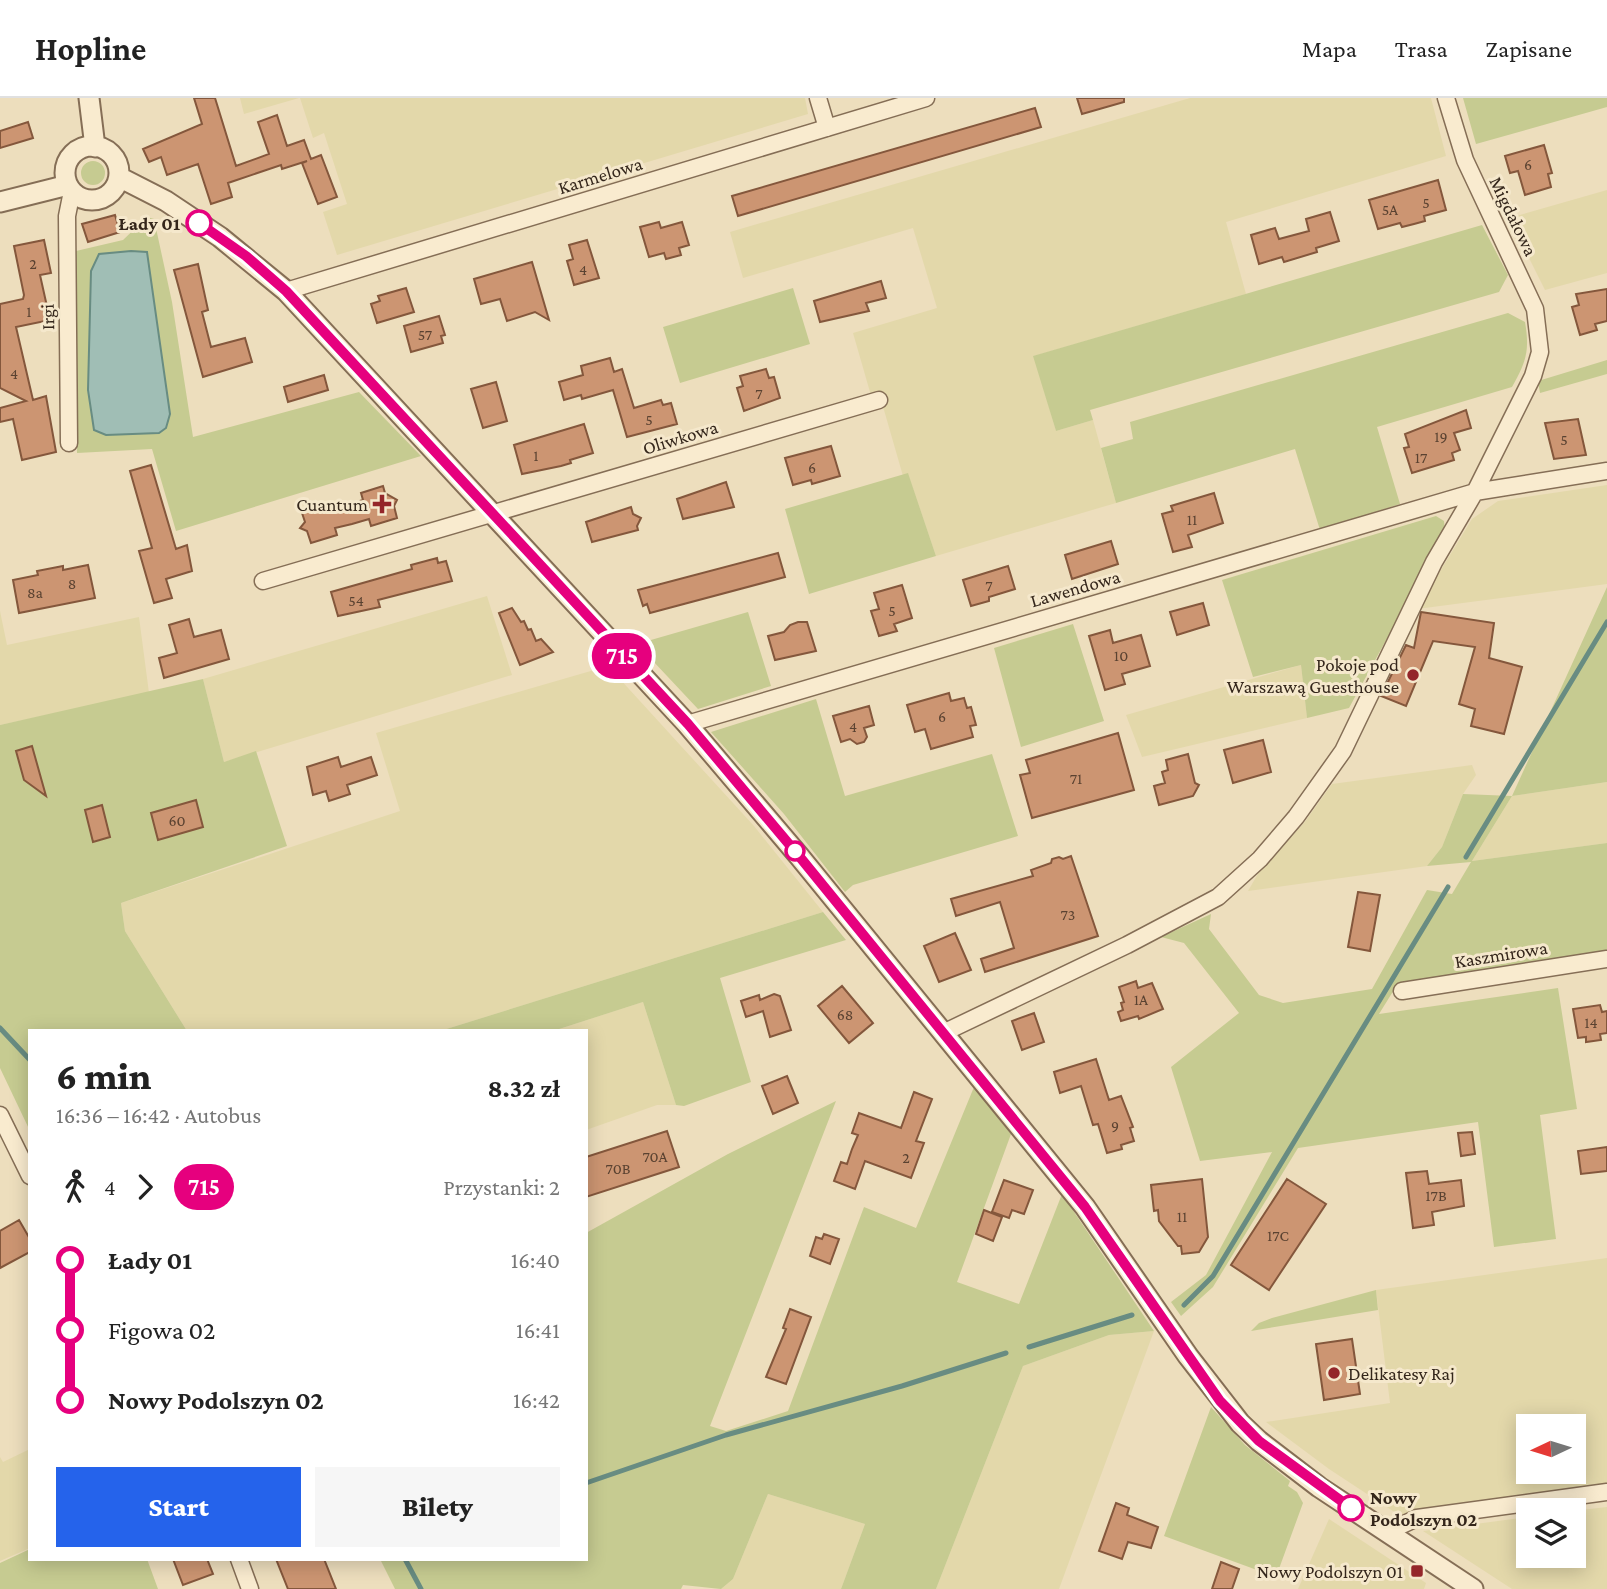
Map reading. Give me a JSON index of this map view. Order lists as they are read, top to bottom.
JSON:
{
  "streets": {
    "street": [
      "Karmelowa",
      "Migdałowa",
      "Irgi",
      "Oliwkowa",
      "Lawendowa",
      "Kaszmirowa"
    ]
  },
  "crossings": [
    ["Migdałowa", "Lawendowa"]
  ],
  "places": {
    "other": [
      "Łady 01",
      "Pokoje pod Warszawą Guesthouse",
      "Delikatesy Raj",
      "Nowy Podolszyn 02"
    ],
    "health": ["Cuantum"],
    "transit": ["Nowy Podolszyn 01"]
  },
  "lines": ["bus line 715"],
  "house_numbers": [
    "6",
    "5",
    "5A",
    "2",
    "4",
    "1",
    "57",
    "4",
    "7",
    "5",
    "19",
    "5",
    "1",
    "17",
    "6",
    "11",
    "8",
    "7",
    "8a",
    "54",
    "5",
    "10",
    "6",
    "4",
    "71",
    "60",
    "73",
    "1A",
    "68",
    "14",
    "9",
    "70A",
    "2",
    "70B",
    "17B",
    "11",
    "17C"
  ],
  "north": "left",
  "page": {
    "header": "Hopline",
    "nav": ["Mapa", "Trasa", "Zapisane"],
    "on_map": "715",
    "heading": ["6 min", "16:36 – 16:42 · Autobus", "8.32 zł"],
    "legs": ["4", "715", "Przystanki: 2"],
    "list": [
      {
        "name": "Łady 01",
        "value": "16:40"
      },
      {
        "name": "Figowa 02",
        "value": "16:41"
      },
      {
        "name": "Nowy Podolszyn 02",
        "value": "16:42"
      }
    ],
    "buttons": ["Start", "Bilety"]
  }
}
